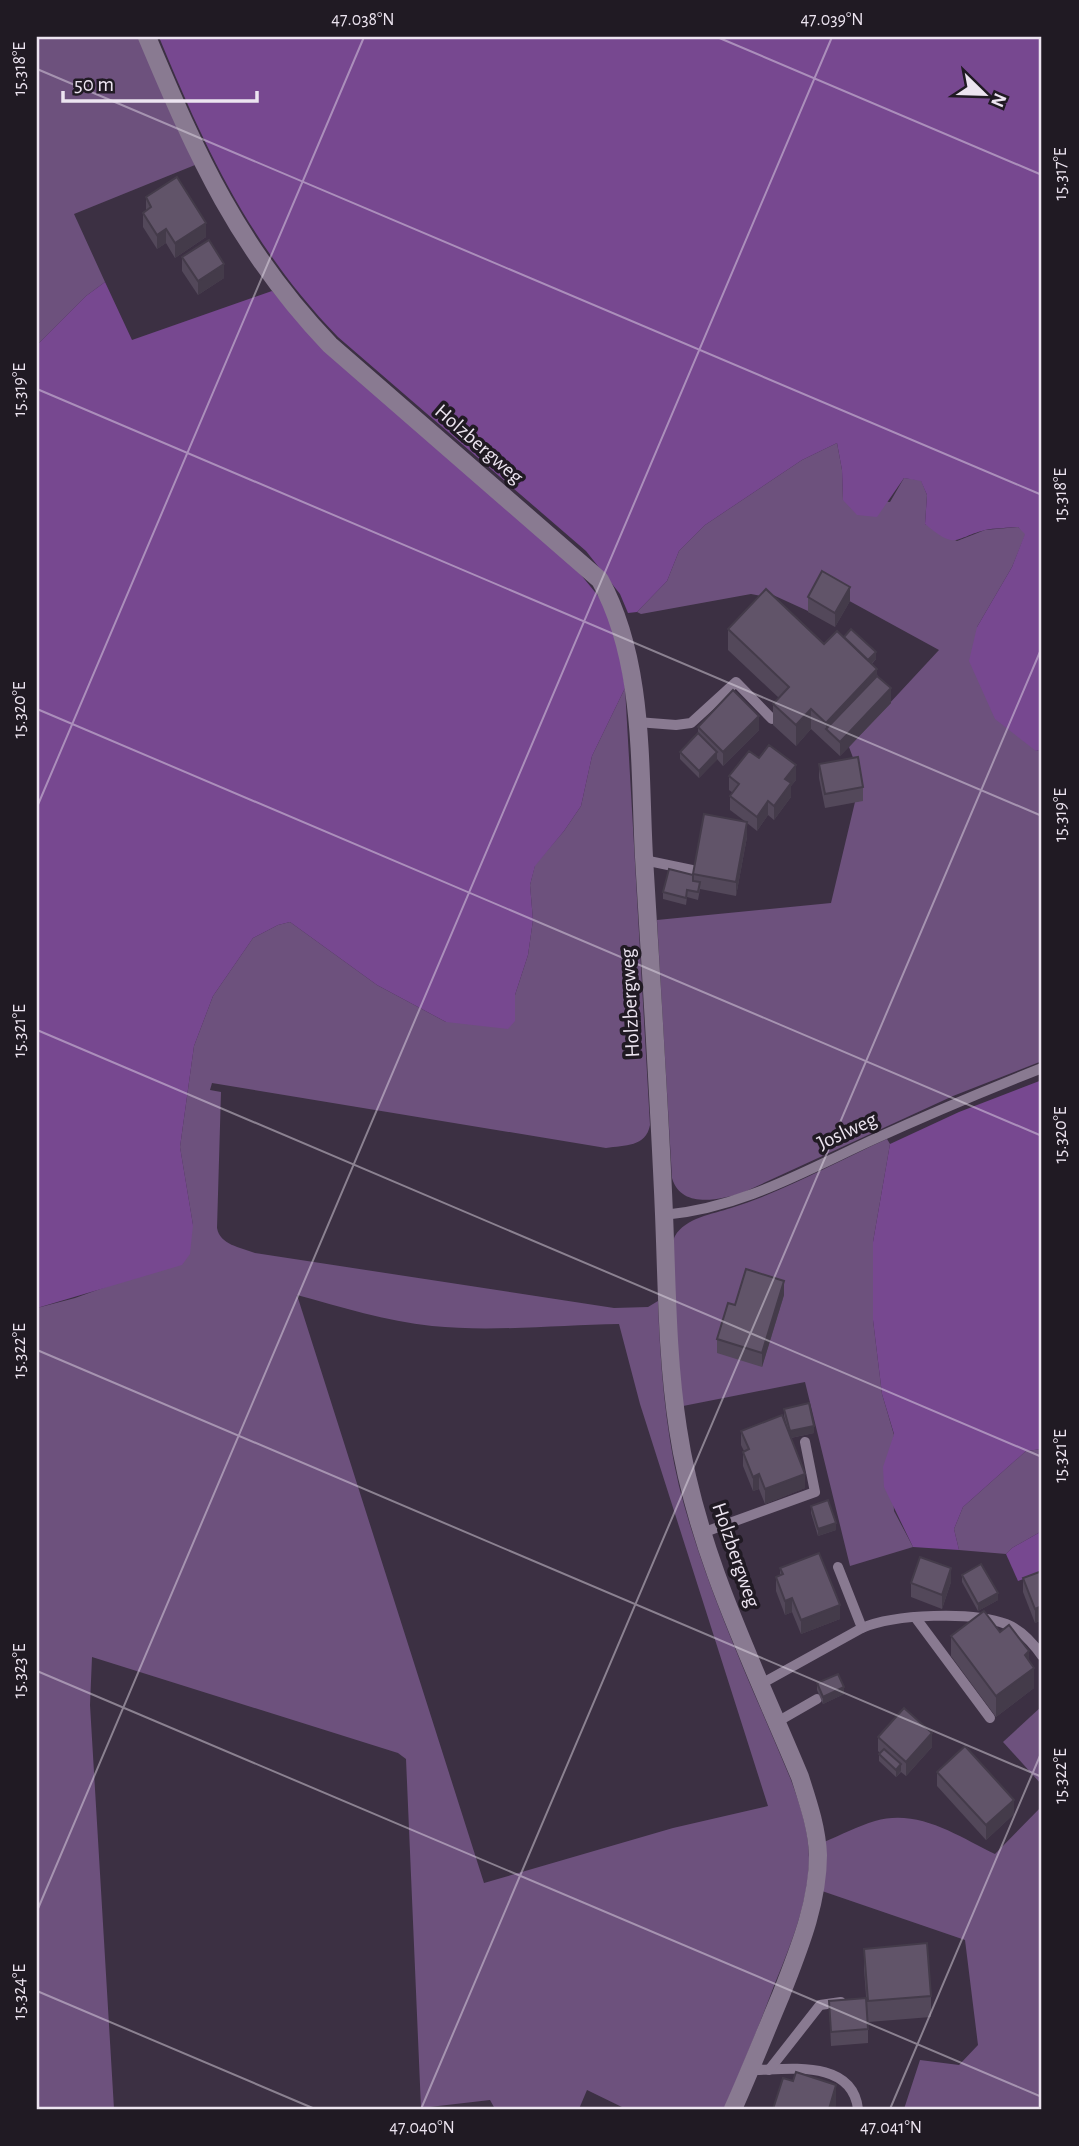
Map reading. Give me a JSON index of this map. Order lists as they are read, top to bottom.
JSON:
{
  "streets": {
    "street": ["Holzbergweg"],
    "lane": ["Joslweg"]
  },
  "crossings": [
    ["Holzbergweg", "Joslweg"]
  ],
  "scale_bar": "50 m",
  "north": "bottom right",
  "coordinates": [
    "47.038°N",
    "47.039°N",
    "15.318°E",
    "15.317°E",
    "15.319°E",
    "15.320°E",
    "15.321°E",
    "15.322°E",
    "15.323°E",
    "15.324°E",
    "47.040°N",
    "47.041°N"
  ]
}
